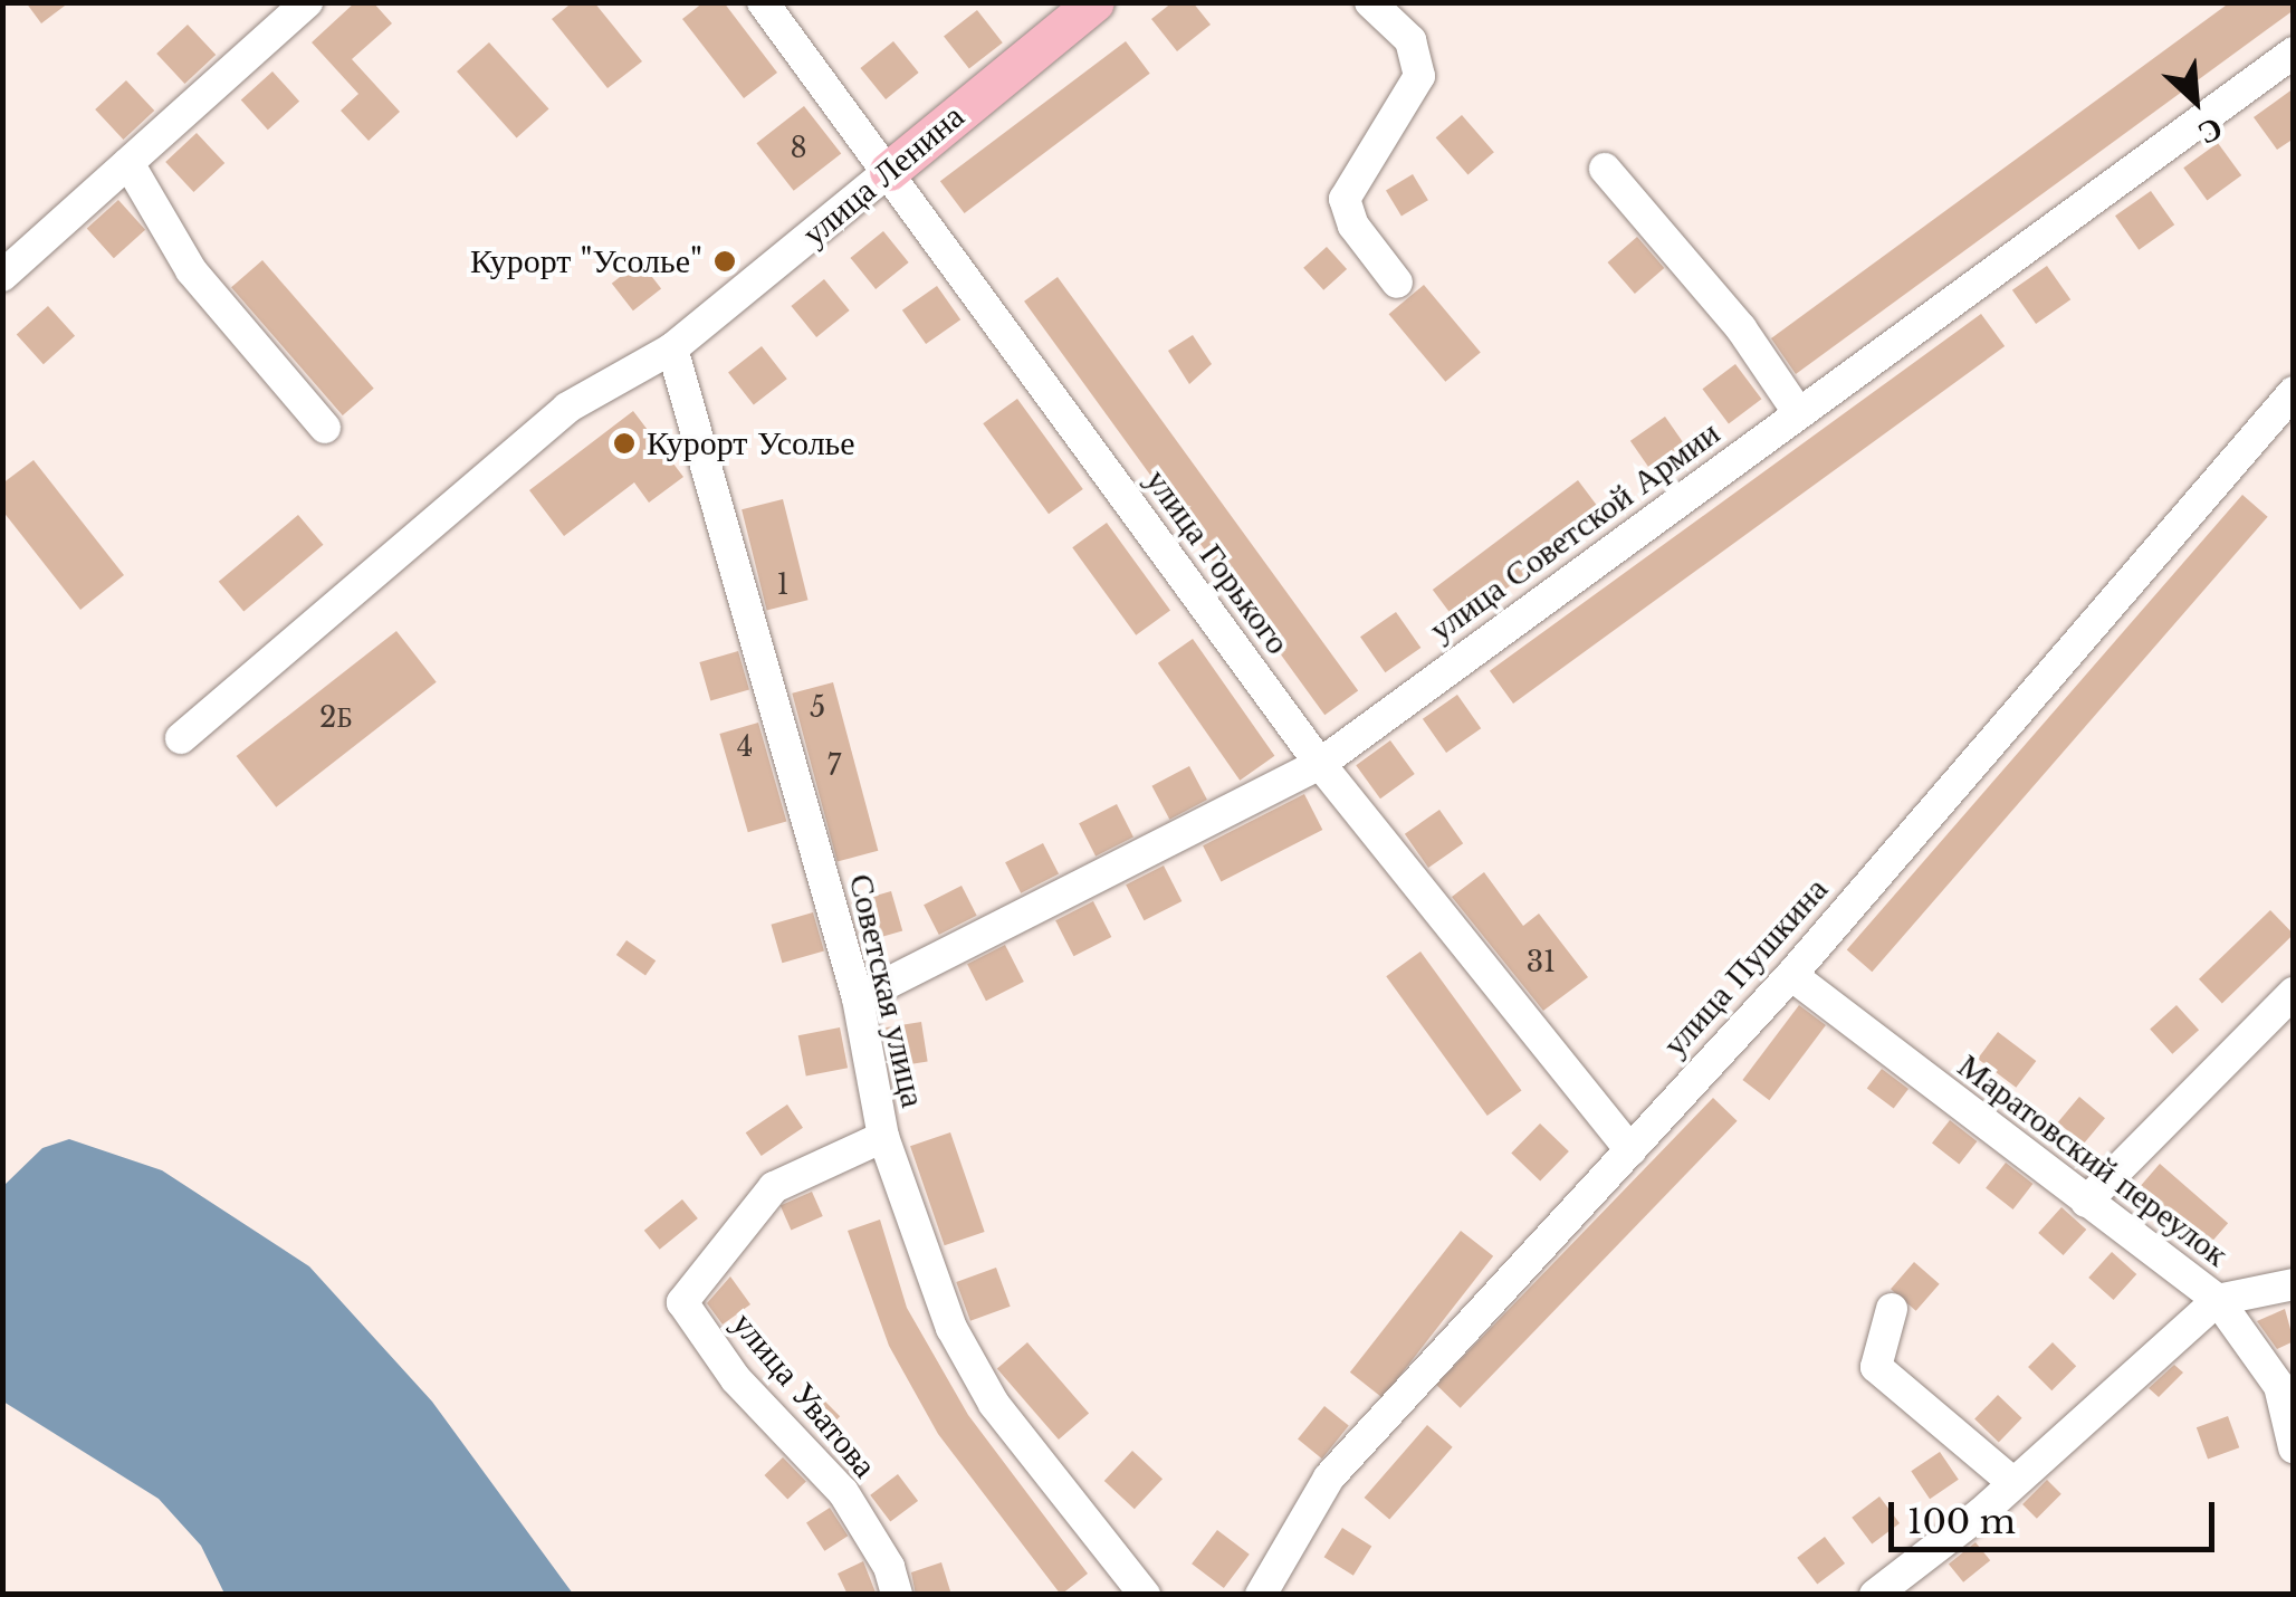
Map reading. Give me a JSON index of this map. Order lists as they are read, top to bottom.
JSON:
{
  "streets": {
    "main road": ["улица Ленина"],
    "street": [
      "улица Советской Армии",
      "улица Горького",
      "улица Пушкина",
      "Советская улица",
      "Маратовский переулок",
      "улица Уватова"
    ]
  },
  "crossings": [
    ["улица Ленина", "улица Горького"],
    ["улица Ленина", "Советская улица"],
    ["улица Советской Армии", "улица Горького"],
    ["улица Советской Армии", "Советская улица"],
    ["улица Горького", "улица Пушкина"],
    ["улица Пушкина", "Маратовский переулок"],
    ["Советская улица", "улица Уватова"]
  ],
  "places": ["Курорт \"Усолье\"", "Курорт Усолье"],
  "house_numbers": [
    "8",
    "1",
    "5",
    "2Б",
    "4",
    "7",
    "31"
  ],
  "scale_bar": "100 m",
  "north": "bottom right"
}
